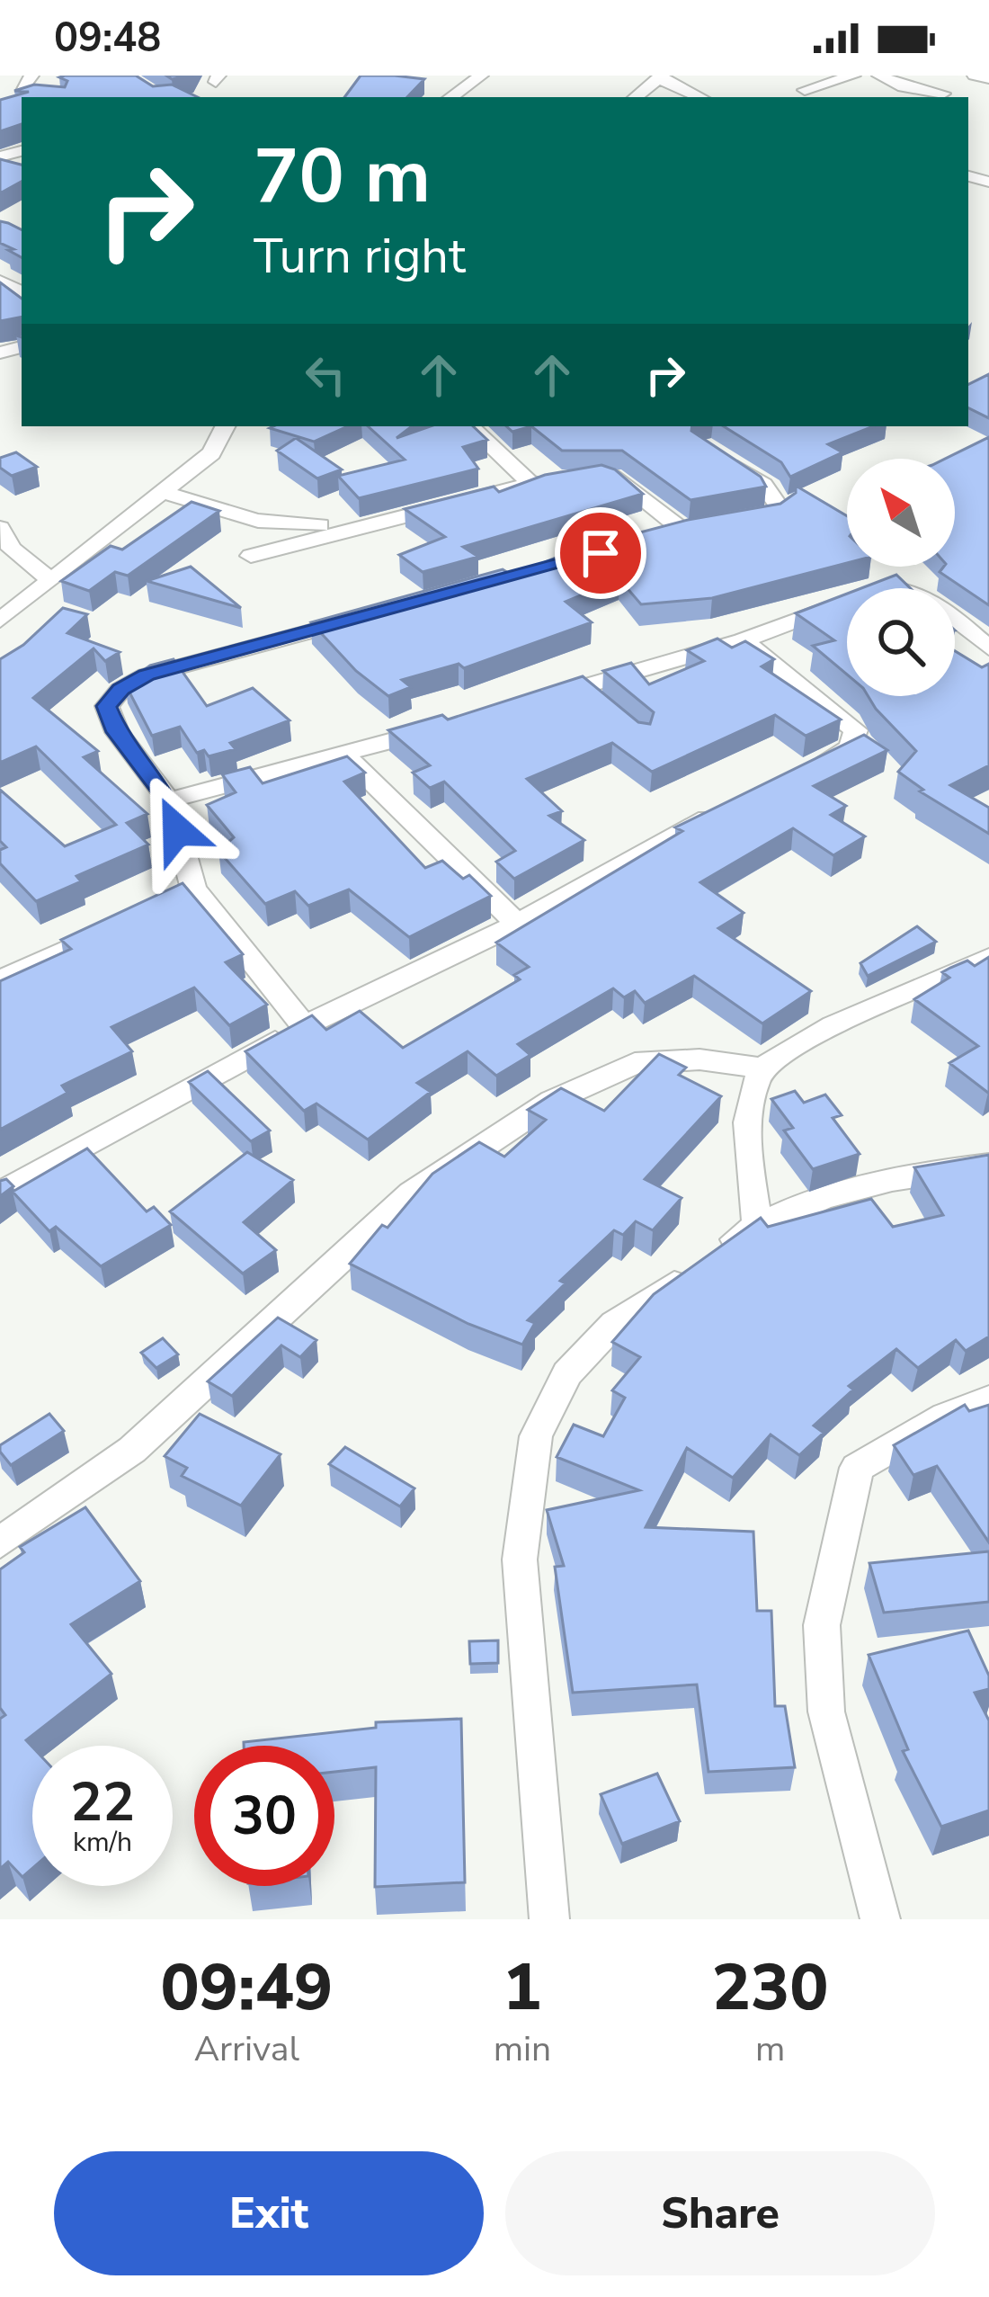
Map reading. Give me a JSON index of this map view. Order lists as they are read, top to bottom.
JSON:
{
  "north": "top left",
  "page": {
    "status": "09:48",
    "turn": ["70 m", "Turn right"],
    "speed": "22 km/h",
    "limit": "30",
    "eta": [
      "09:49",
      "Arrival",
      "1",
      "min",
      "230",
      "m"
    ],
    "buttons": ["Exit", "Share"]
  }
}
